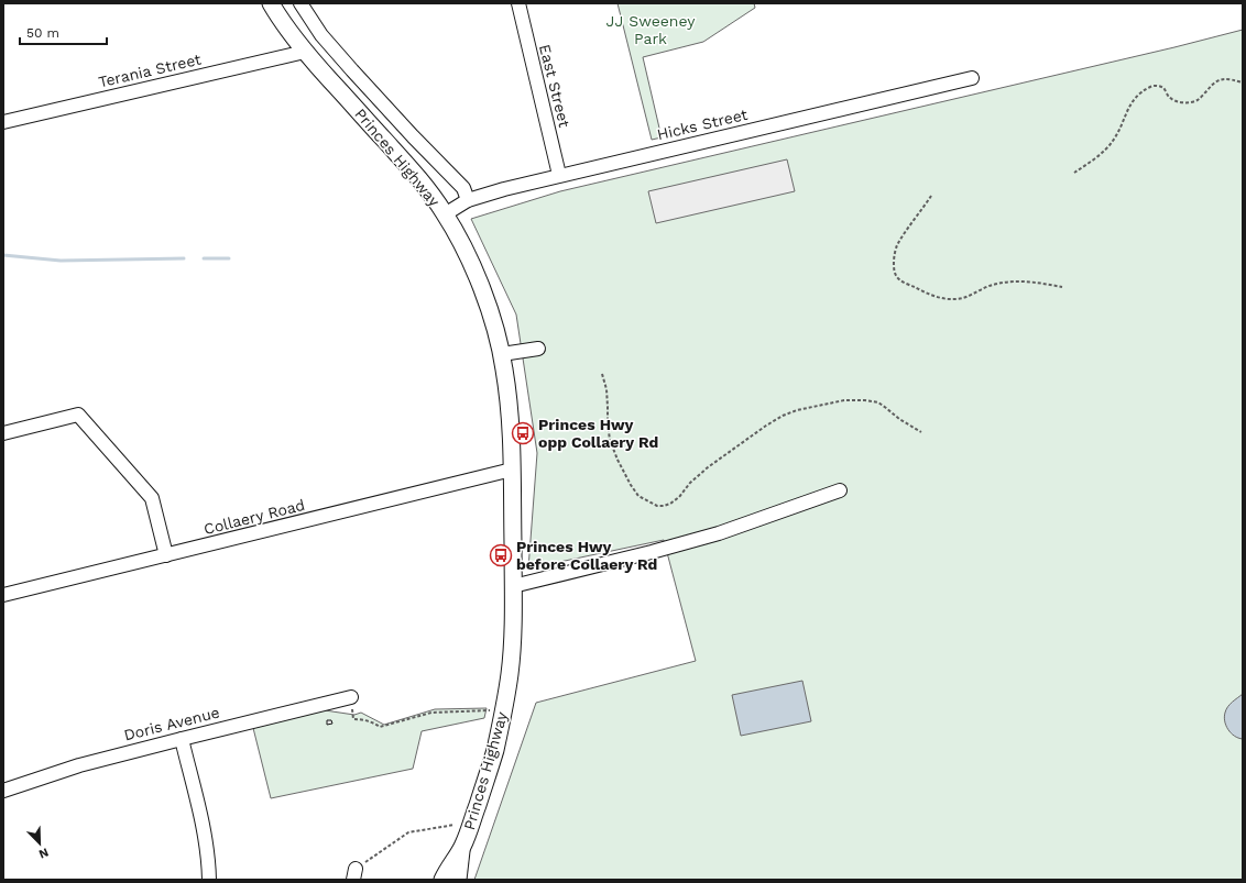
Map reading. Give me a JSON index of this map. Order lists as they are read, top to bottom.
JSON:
{
  "streets": {
    "main road": ["Princes Highway"],
    "street": [
      "Terania Street",
      "East Street",
      "Hicks Street",
      "Collaery Road",
      "Doris Avenue"
    ]
  },
  "crossings": [
    ["Terania Street", "Princes Highway"],
    ["East Street", "Hicks Street"],
    ["Hicks Street", "Princes Highway"],
    ["Princes Highway", "Collaery Road"]
  ],
  "parks": ["JJ Sweeney Park"],
  "places": {
    "bus stop": ["Princes Hwy opp Collaery Rd", "Princes Hwy before Collaery Rd"]
  },
  "scale_bar": "50 m",
  "north": "bottom right"
}
